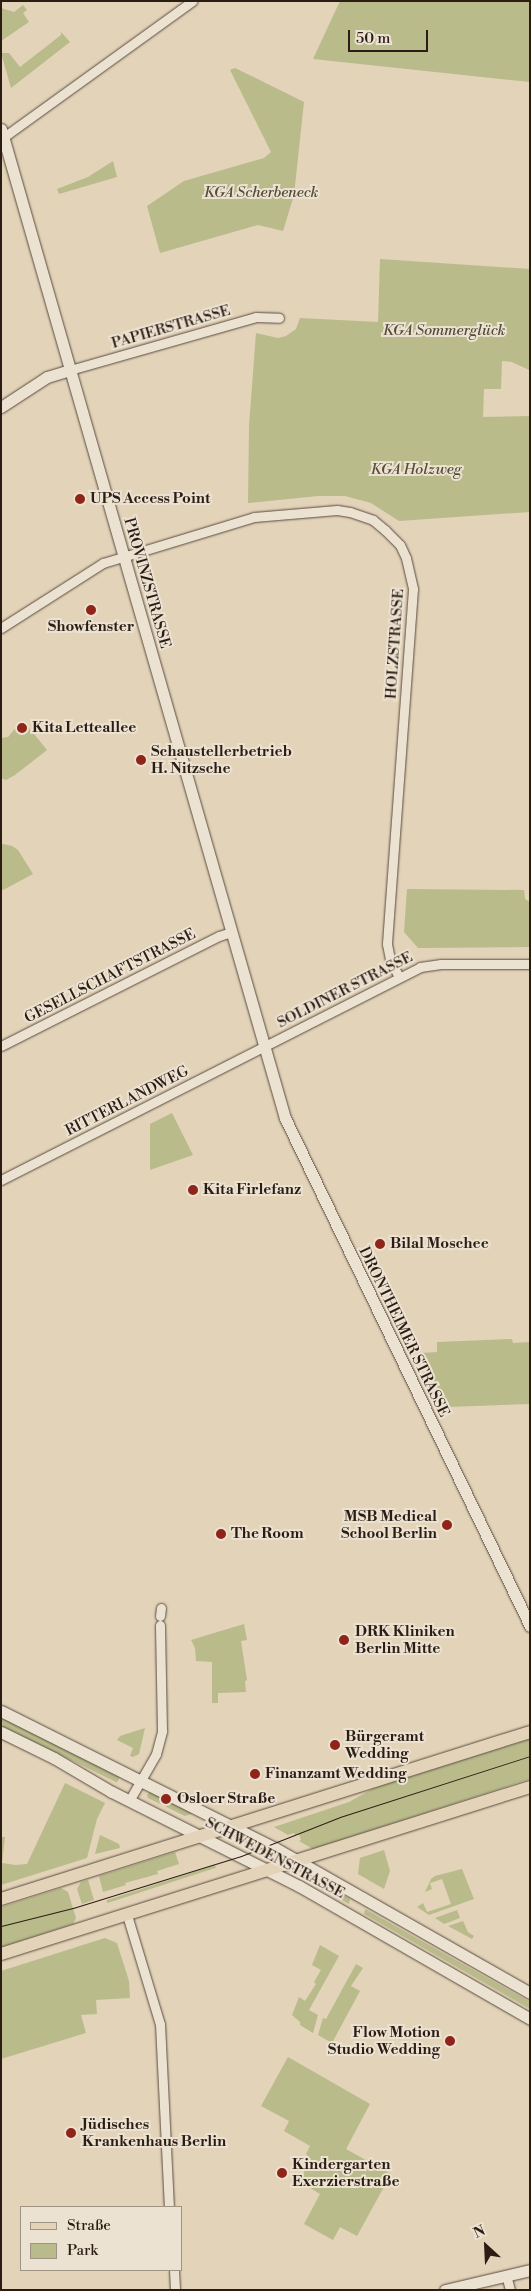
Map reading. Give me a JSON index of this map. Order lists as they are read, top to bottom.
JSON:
{
  "streets": {
    "main road": ["PROVINZSTRASSE", "DRONTHEIMER STRASSE", "SCHWEDENSTRASSE"],
    "street": [
      "PAPIERSTRASSE",
      "HOLZSTRASSE",
      "GESELLSCHAFTSTRASSE",
      "SOLDINER STRASSE",
      "RITTERLANDWEG"
    ]
  },
  "crossings": [
    ["PAPIERSTRASSE", "PROVINZSTRASSE"],
    ["PROVINZSTRASSE", "HOLZSTRASSE"],
    ["PROVINZSTRASSE", "GESELLSCHAFTSTRASSE"],
    ["PROVINZSTRASSE", "SOLDINER STRASSE"],
    ["PROVINZSTRASSE", "RITTERLANDWEG"],
    ["PROVINZSTRASSE", "DRONTHEIMER STRASSE"],
    ["HOLZSTRASSE", "SOLDINER STRASSE"],
    ["SOLDINER STRASSE", "RITTERLANDWEG"],
    ["SOLDINER STRASSE", "DRONTHEIMER STRASSE"],
    ["RITTERLANDWEG", "DRONTHEIMER STRASSE"]
  ],
  "parks": ["KGA Scherbeneck", "KGA Sommerglück", "KGA Holzweg"],
  "places": [
    "UPS Access Point",
    "Showfenster",
    "Kita Letteallee",
    "Schaustellerbetrieb H. Nitzsche",
    "Kita Firlefanz",
    "Bilal Moschee",
    "MSB Medical School Berlin",
    "The Room",
    "DRK Kliniken Berlin Mitte",
    "Bürgeramt Wedding",
    "Finanzamt Wedding",
    "Osloer Straße",
    "Flow Motion Studio Wedding",
    "Jüdisches Krankenhaus Berlin",
    "Kindergarten Exerzierstraße"
  ],
  "legend": ["Straße", "Park"],
  "scale_bar": "50 m",
  "north": "top left"
}
